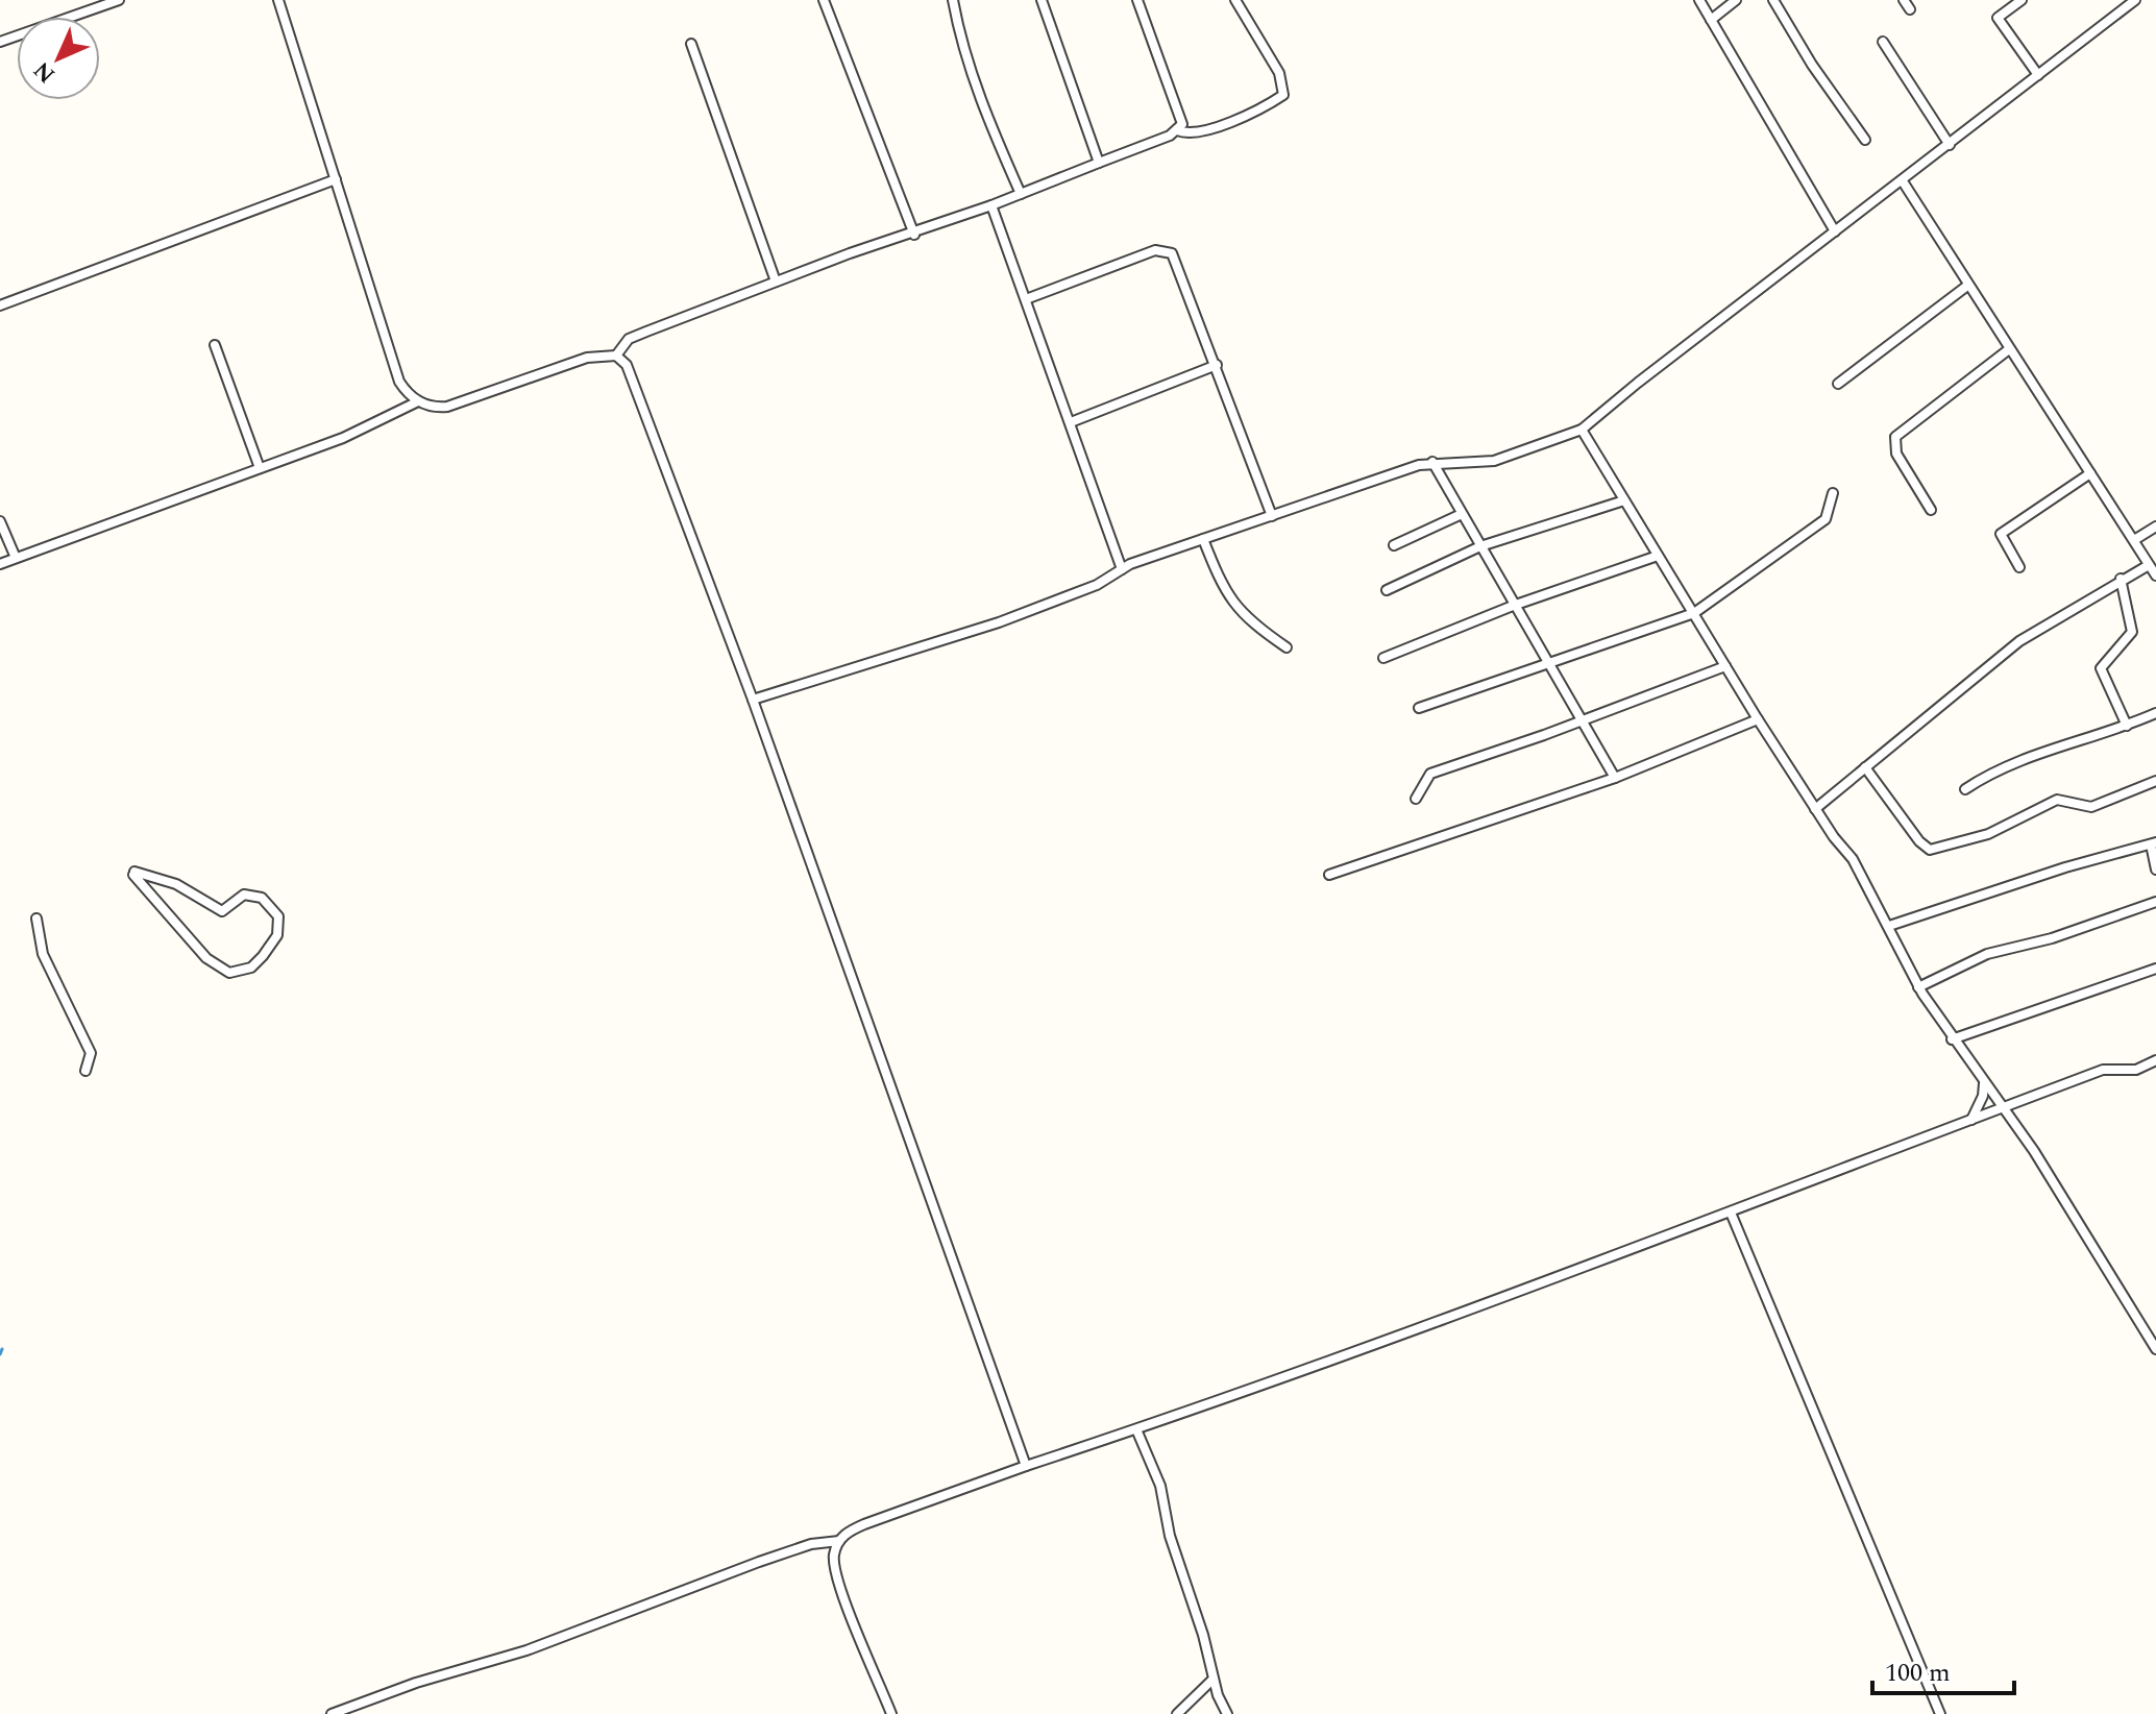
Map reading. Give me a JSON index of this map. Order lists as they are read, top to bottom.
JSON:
{
  "scale_bar": "100 m",
  "north": "bottom left"
}
